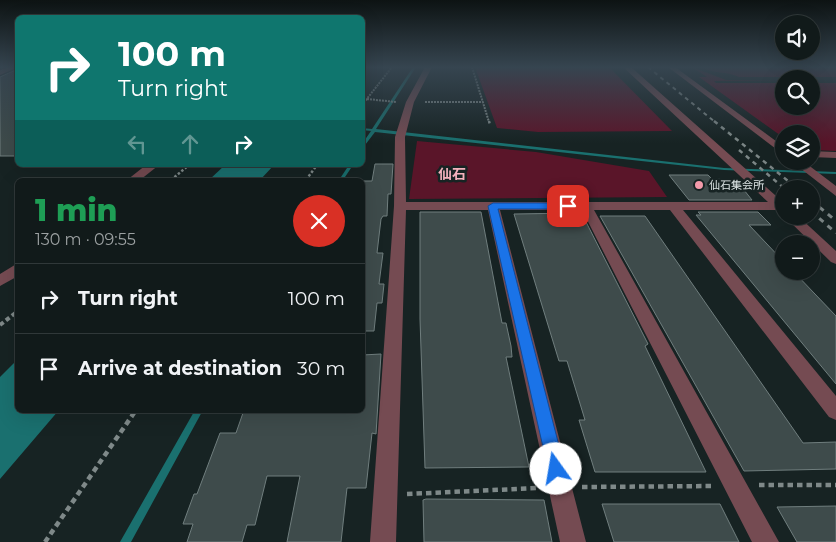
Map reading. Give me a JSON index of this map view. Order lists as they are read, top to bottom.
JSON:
{
  "districts": ["仙石"],
  "places": ["仙石集会所"],
  "page": {
    "map_buttons": ["+", "−"],
    "turn": ["100 m", "Turn right"],
    "heading": ["1 min", "130 m · 09:55"],
    "list": [
      {
        "name": "Turn right",
        "value": "100 m"
      },
      {
        "name": "Arrive at destination",
        "value": "30 m"
      }
    ]
  }
}
